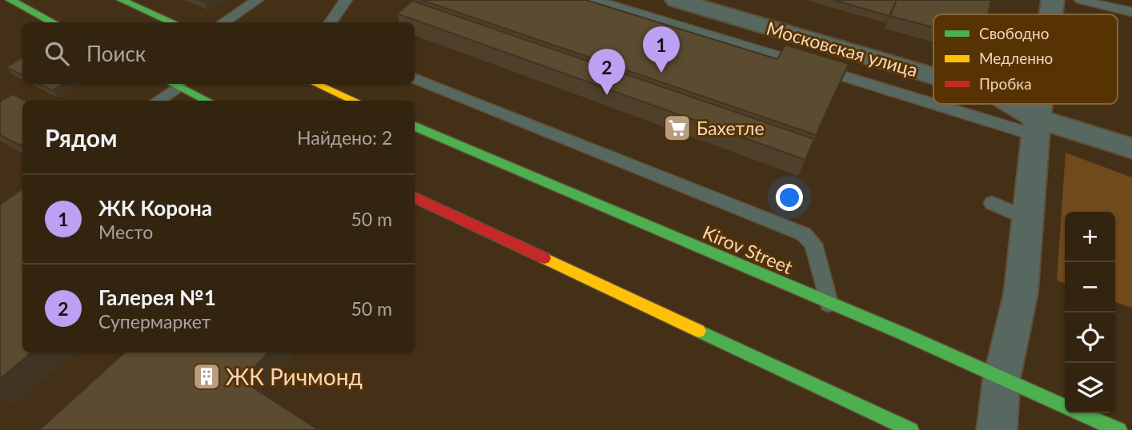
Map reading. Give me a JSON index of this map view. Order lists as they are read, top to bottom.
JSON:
{
  "streets": {
    "main road": ["Kirov Street"],
    "street": ["Московская улица"]
  },
  "places": {
    "supermarket": ["Бахетле"],
    "building": ["ЖК Ричмонд"]
  },
  "legend": ["Свободно", "Медленно", "Пробка"],
  "page": {
    "search": "Поиск",
    "pins": ["1", "2"],
    "heading": ["Рядом", "Найдено: 2"],
    "list": [
      {
        "mark": "1",
        "name": "ЖК Корона",
        "note": "Место",
        "value": "50 m"
      },
      {
        "mark": "2",
        "name": "Галерея №1",
        "note": "Супермаркет",
        "value": "50 m"
      }
    ],
    "map_buttons": ["+", "−"]
  }
}
